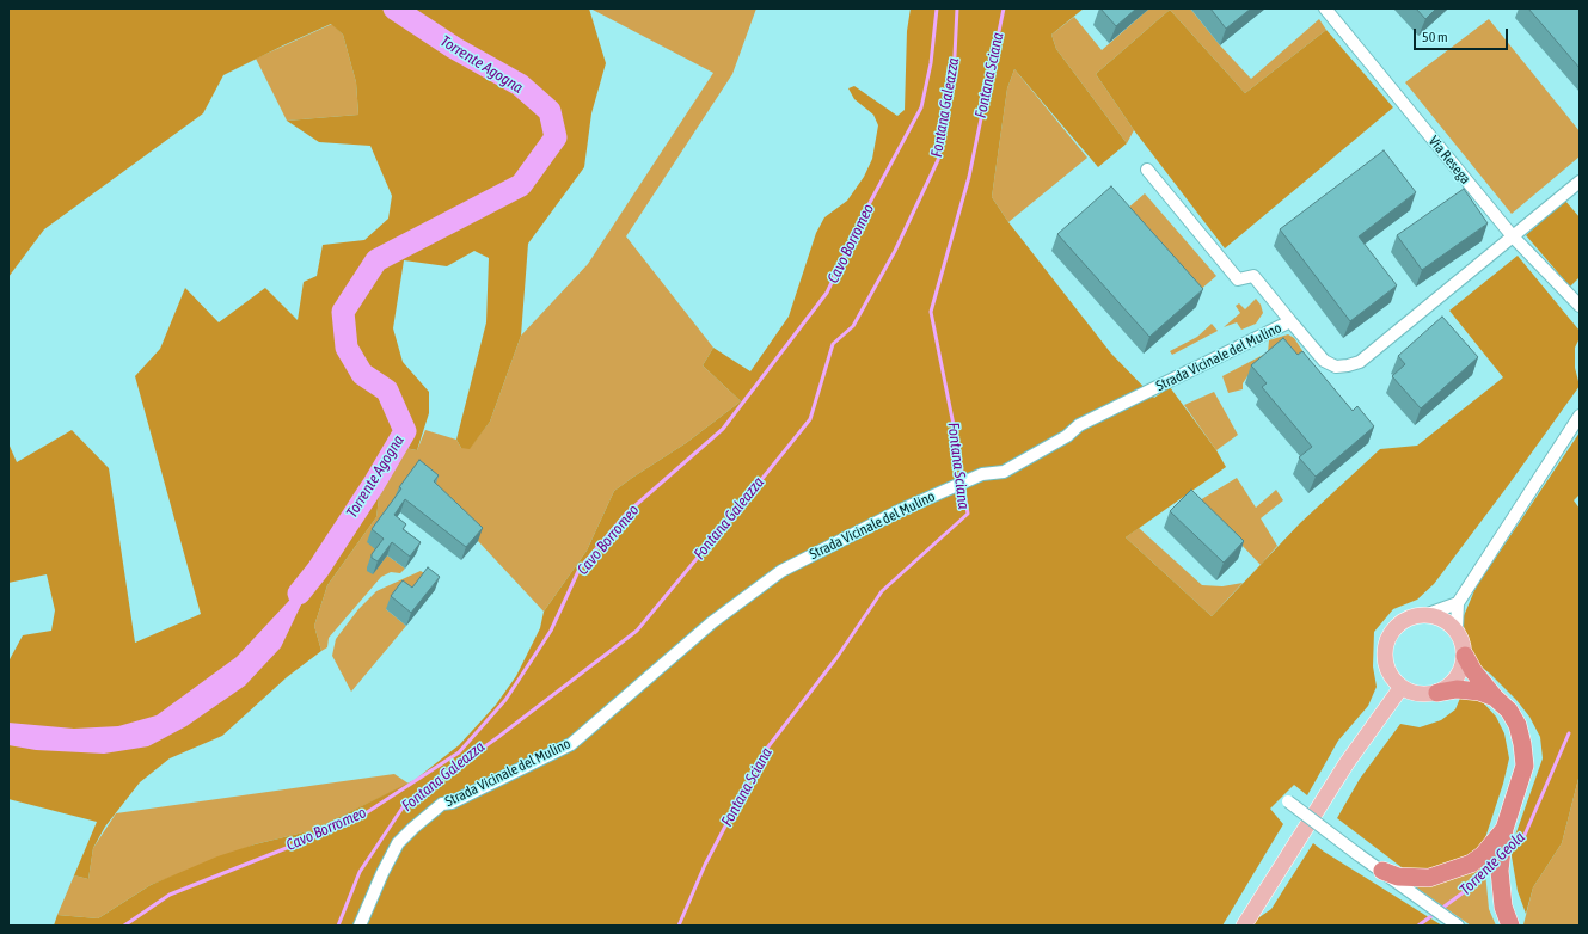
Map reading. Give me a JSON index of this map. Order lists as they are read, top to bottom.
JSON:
{
  "streets": {
    "street": ["Via Resega", "Strada Vicinale del Mulino"]
  },
  "crossings": [
    ["Via Resega", "Strada Vicinale del Mulino"]
  ],
  "water": [
    "Torrente Agogna",
    "Fontana Sciana",
    "Fontana Galeazza",
    "Cavo Borromeo",
    "Torrente Geola"
  ],
  "scale_bar": "50 m"
}
